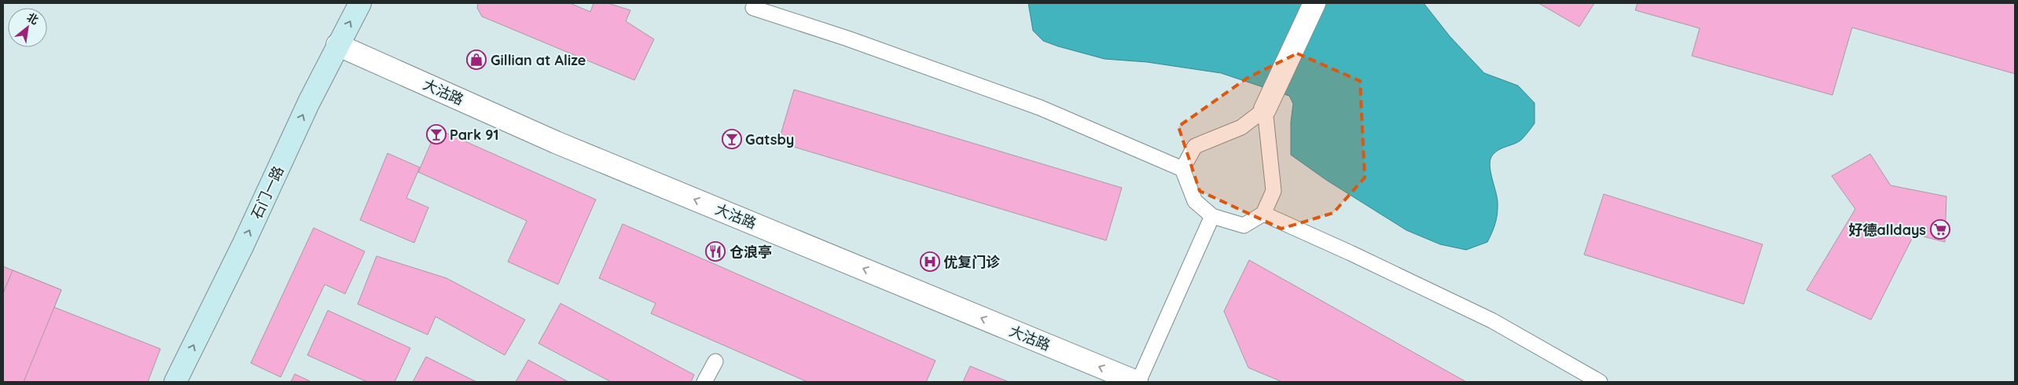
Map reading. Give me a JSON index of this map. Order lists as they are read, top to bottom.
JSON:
{
  "streets": {
    "main road": ["石门一路"],
    "street": ["大沽路"]
  },
  "crossings": [
    ["大沽路", "石门一路"]
  ],
  "one_way": ["大沽路", "石门一路"],
  "places": {
    "shop": ["Gillian at Alize"],
    "bar": ["Park 91", "Gatsby"],
    "supermarket": ["好德alldays"],
    "restaurant": ["仓浪亭"],
    "hospital": ["优复门诊"]
  },
  "north": "top right"
}
